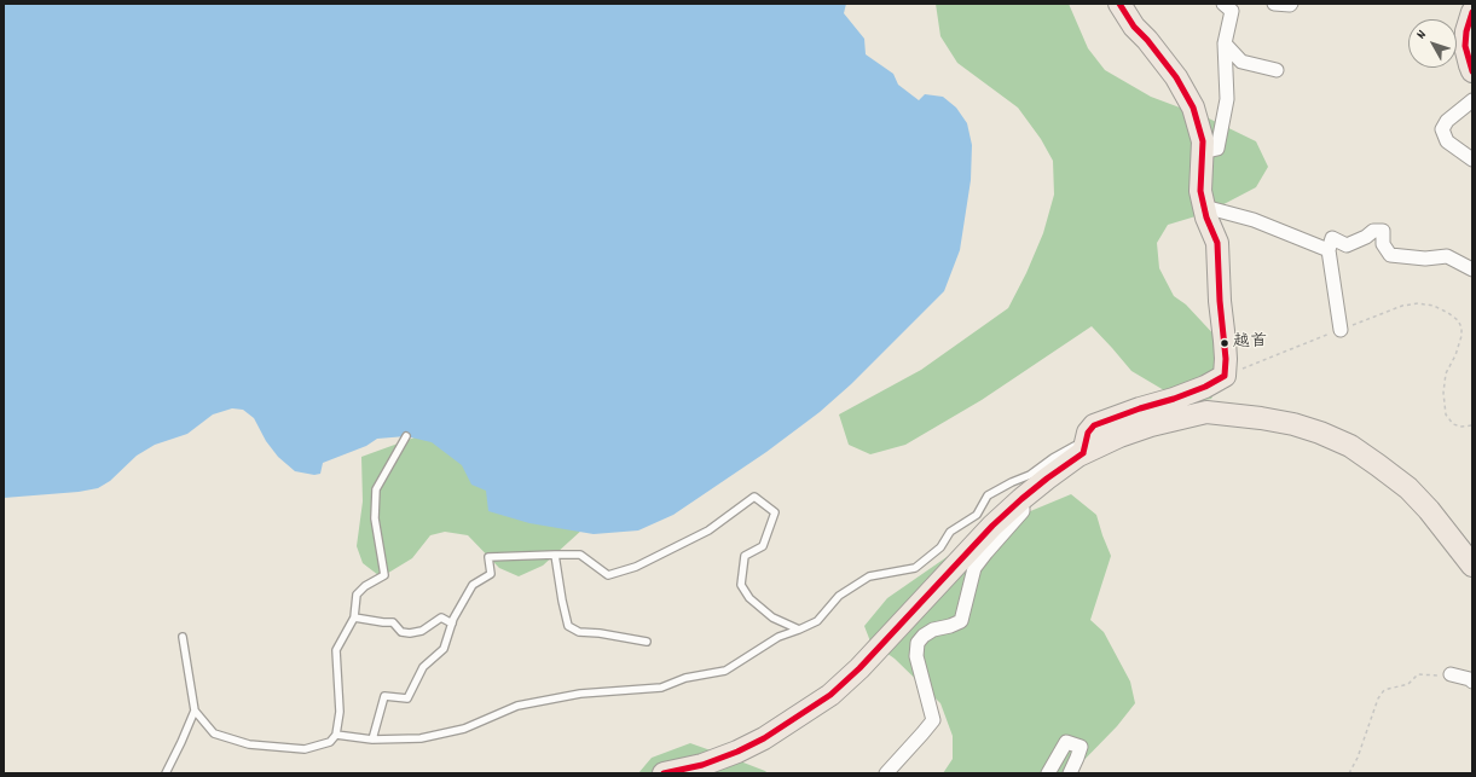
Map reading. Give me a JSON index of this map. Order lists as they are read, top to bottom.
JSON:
{
  "places": ["越首"],
  "north": "top left"
}
